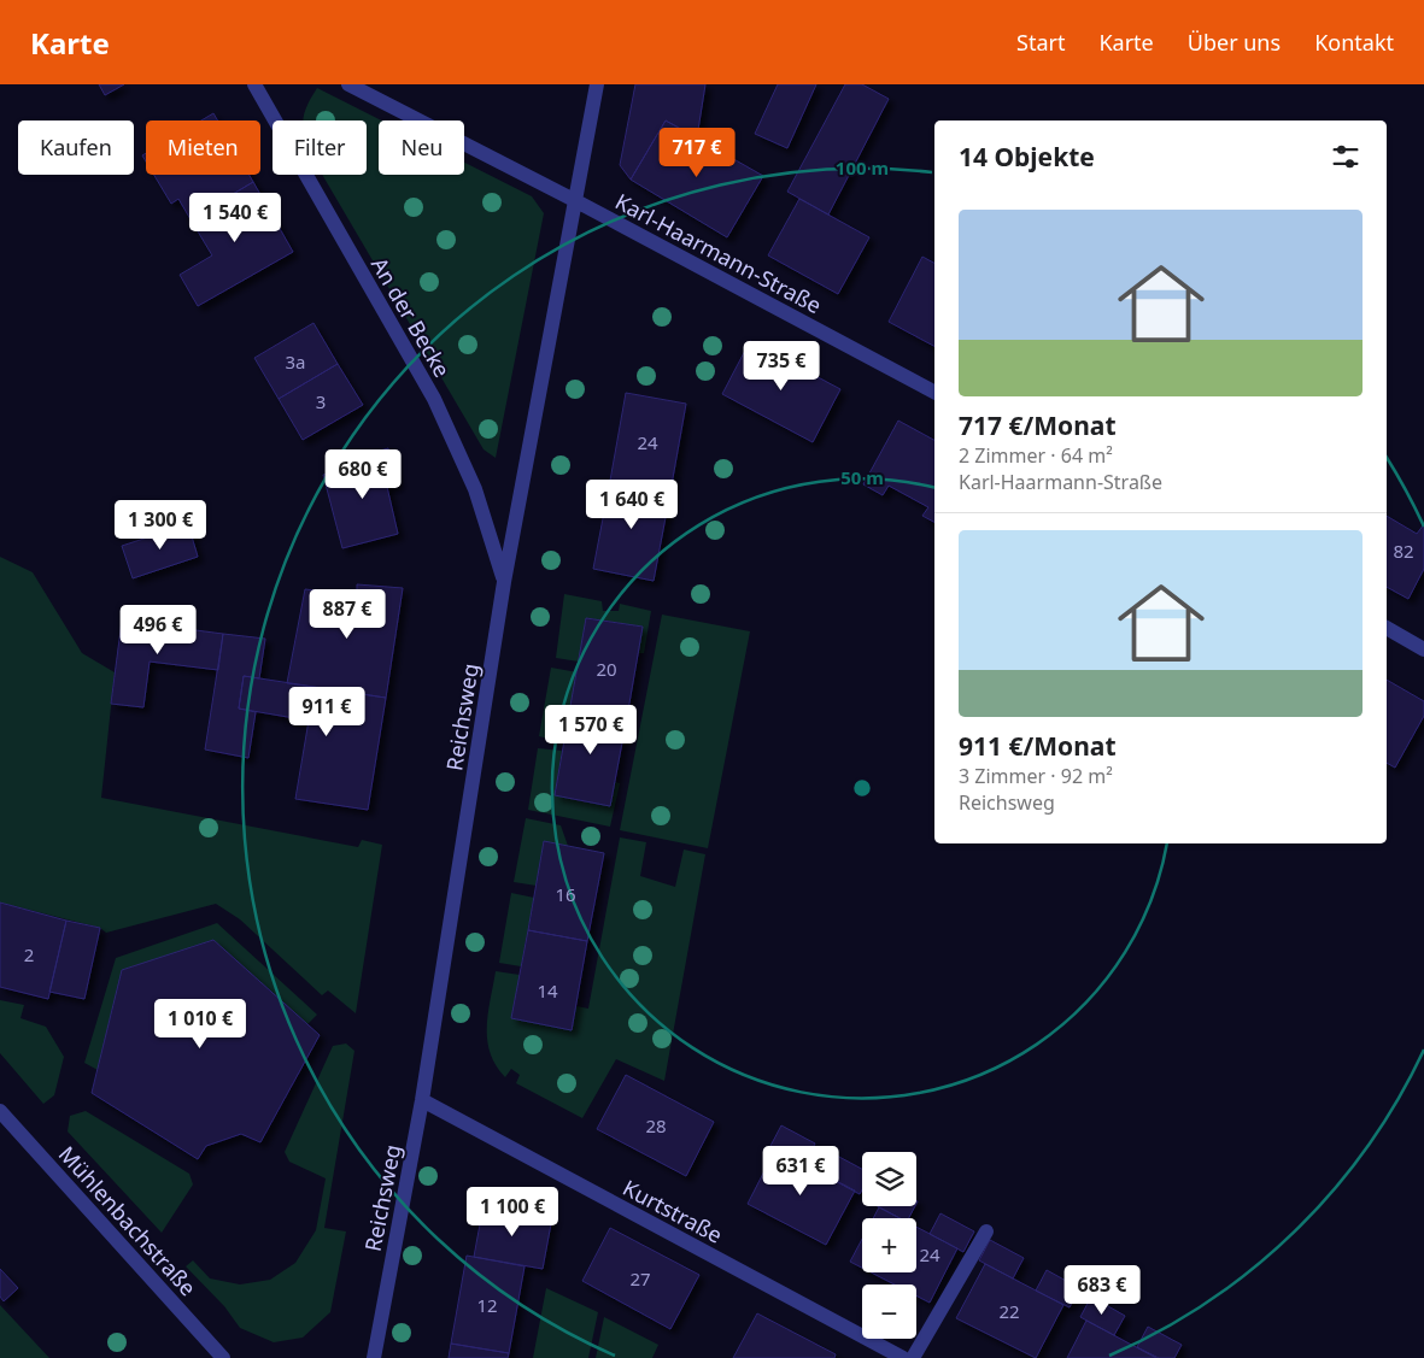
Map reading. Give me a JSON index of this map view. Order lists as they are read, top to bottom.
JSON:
{
  "streets": {
    "street": [
      "Karl-Haarmann-Straße",
      "An der Becke",
      "Reichsweg",
      "Kurtstraße",
      "Mühlenbachstraße"
    ]
  },
  "crossings": [
    ["Karl-Haarmann-Straße", "Reichsweg"],
    ["An der Becke", "Reichsweg"],
    ["Reichsweg", "Kurtstraße"]
  ],
  "house_numbers": [
    "3a",
    "3",
    "24",
    "82",
    "20",
    "16",
    "2",
    "14",
    "28",
    "24",
    "27",
    "12",
    "22"
  ],
  "page": {
    "header": "Karte",
    "nav": [
      "Start",
      "Karte",
      "Über uns",
      "Kontakt"
    ],
    "chip": [
      "Kaufen",
      "Mieten",
      "Filter",
      "Neu"
    ],
    "heading": "14 Objekte",
    "price": [
      "717 €",
      "1 540 €",
      "735 €",
      "680 €",
      "1 640 €",
      "1 300 €",
      "887 €",
      "496 €",
      "911 €",
      "1 570 €",
      "1 010 €",
      "631 €",
      "1 100 €",
      "683 €"
    ],
    "list": [
      {
        "name": "717 €/Monat",
        "note": "2 Zimmer · 64 m² · Karl-Haarmann-Straße"
      },
      {
        "name": "911 €/Monat",
        "note": "3 Zimmer · 92 m² · Reichsweg"
      }
    ],
    "map_buttons": ["+", "−"]
  },
  "rings": ["100 m", "50 m"]
}
